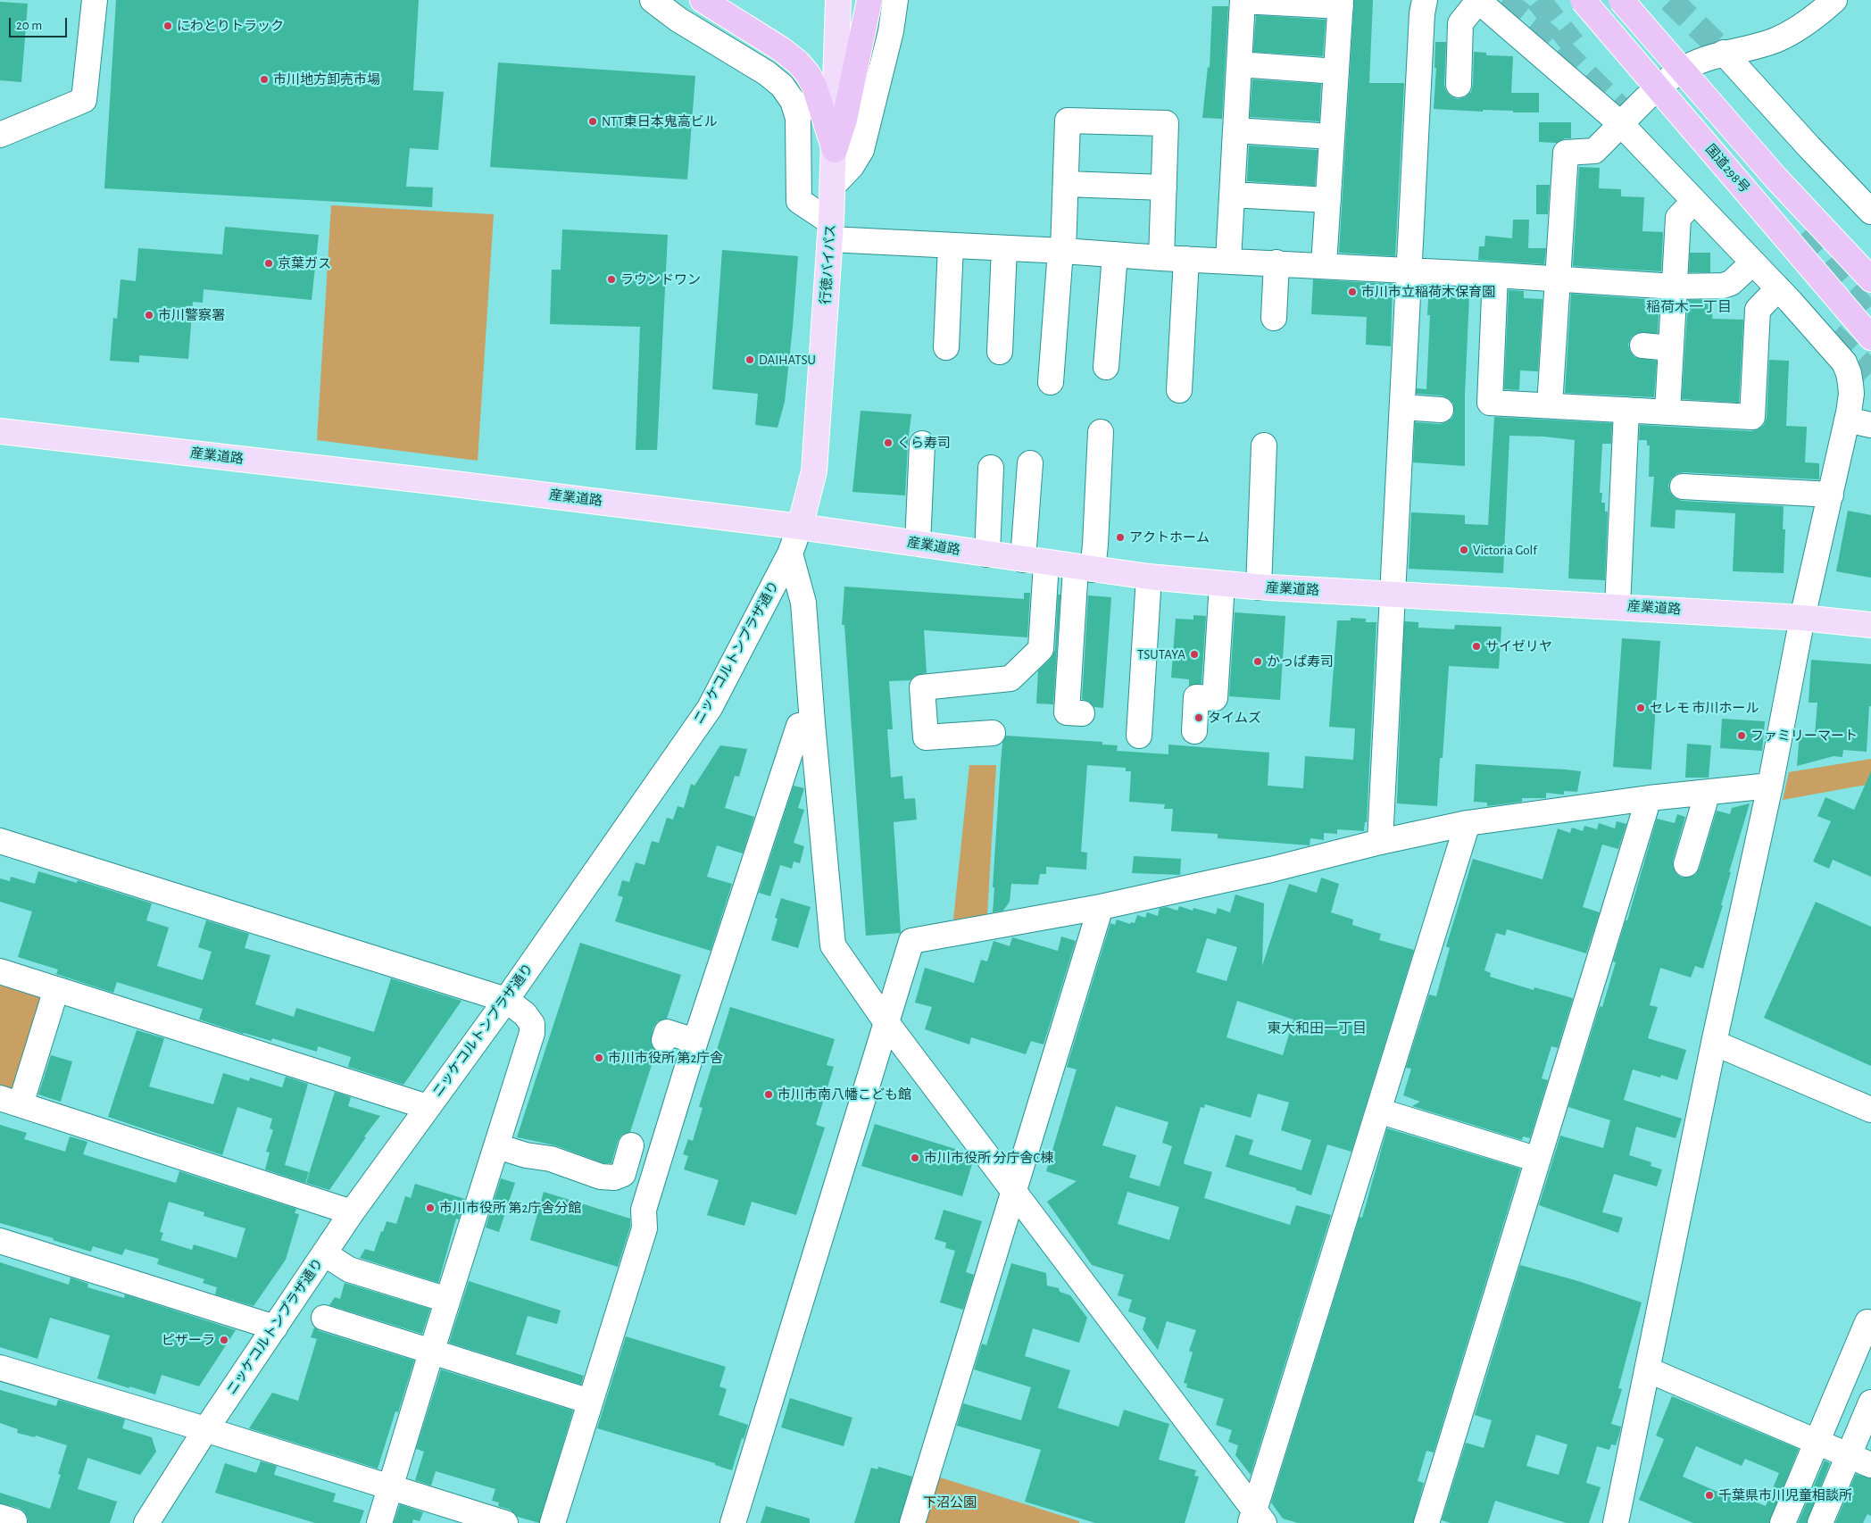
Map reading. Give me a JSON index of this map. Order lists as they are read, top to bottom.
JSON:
{
  "streets": {
    "highway": ["国道298号"],
    "main road": ["行徳バイパス", "産業道路"],
    "street": ["ニッケコルトンプラザ通り"]
  },
  "crossings": [
    ["行徳バイパス", "産業道路"],
    ["行徳バイパス", "ニッケコルトンプラザ通り"],
    ["産業道路", "ニッケコルトンプラザ通り"]
  ],
  "districts": ["稲荷木一丁目", "東大和田一丁目"],
  "parks": ["下沼公園"],
  "places": [
    "にわとりトラック",
    "市川地方卸売市場",
    "NTT東日本鬼高ビル",
    "京葉ガス",
    "ラウンドワン",
    "市川市立稲荷木保育園",
    "市川警察署",
    "DAIHATSU",
    "くら寿司",
    "アクトホーム",
    "Victoria Golf",
    "サイゼリヤ",
    "TSUTAYA",
    "かっぱ寿司",
    "セレモ 市川ホール",
    "タイムズ",
    "ファミリーマート",
    "市川市役所 第2庁舎",
    "市川市南八幡こども館",
    "市川市役所 分庁舎C棟",
    "市川市役所 第2庁舎分館",
    "ピザーラ",
    "千葉県市川児童相談所"
  ],
  "scale_bar": "20 m"
}
